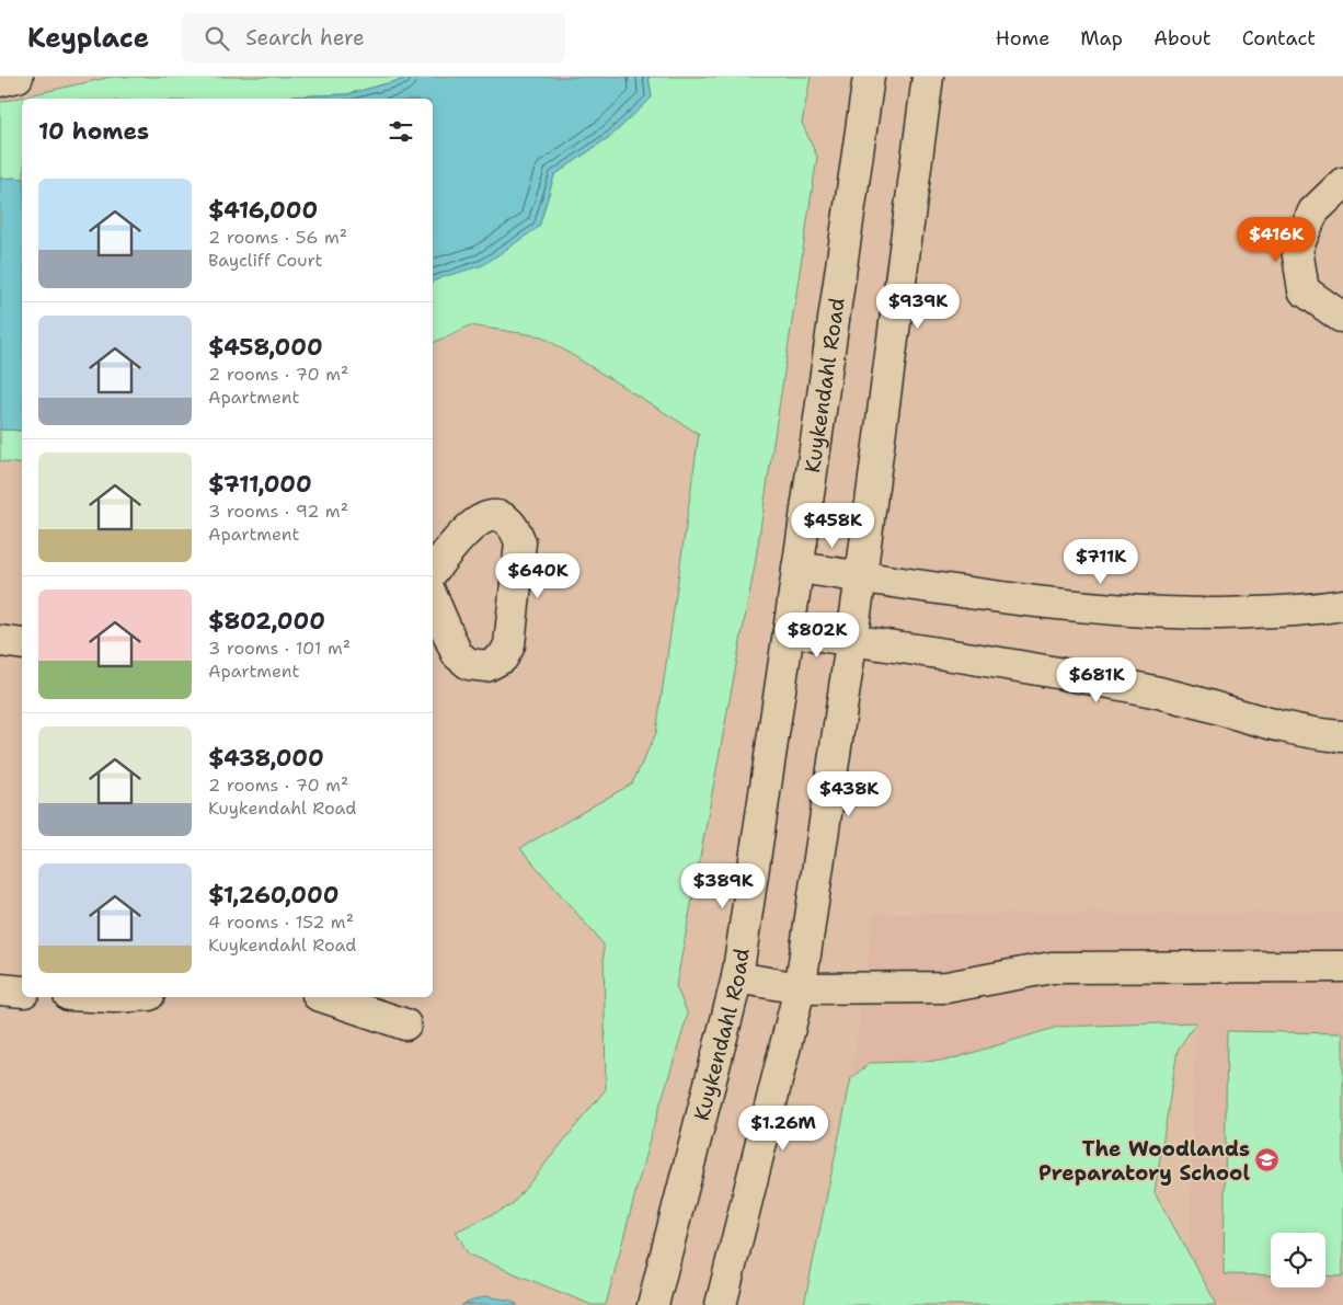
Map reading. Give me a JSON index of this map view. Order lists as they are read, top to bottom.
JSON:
{
  "streets": {
    "main road": ["Kuykendahl Road"]
  },
  "places": {
    "school or university": ["The Woodlands Preparatory School"]
  },
  "page": {
    "header": "Keyplace",
    "search": "Search here",
    "nav": [
      "Home",
      "Map",
      "About",
      "Contact"
    ],
    "heading": "10 homes",
    "list": [
      {
        "name": "$416,000",
        "note": "2 rooms · 56 m² · Baycliff Court"
      },
      {
        "name": "$458,000",
        "note": "2 rooms · 70 m² · Apartment"
      },
      {
        "name": "$711,000",
        "note": "3 rooms · 92 m² · Apartment"
      },
      {
        "name": "$802,000",
        "note": "3 rooms · 101 m² · Apartment"
      },
      {
        "name": "$438,000",
        "note": "2 rooms · 70 m² · Kuykendahl Road"
      },
      {
        "name": "$1,260,000",
        "note": "4 rooms · 152 m² · Kuykendahl Road"
      }
    ],
    "price": [
      "$416K",
      "$939K",
      "$458K",
      "$711K",
      "$640K",
      "$802K",
      "$681K",
      "$438K",
      "$389K",
      "$1.26M"
    ]
  }
}
